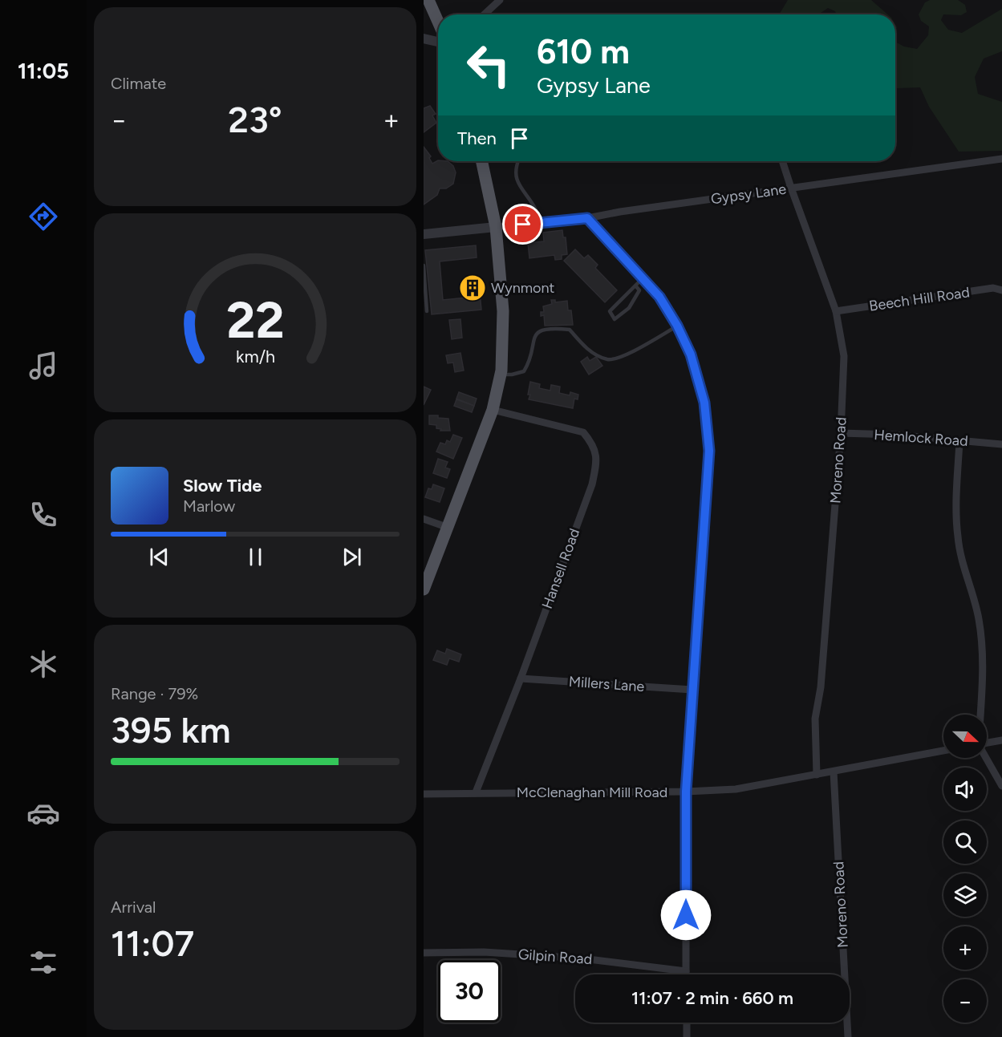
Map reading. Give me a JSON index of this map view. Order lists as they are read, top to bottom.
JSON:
{
  "streets": {
    "street": [
      "Gypsy Lane",
      "Beech Hill Road",
      "Hemlock Road",
      "Moreno Road",
      "Hansell Road",
      "Millers Lane",
      "McClenaghan Mill Road",
      "Gilpin Road"
    ]
  },
  "crossings": [
    ["Gypsy Lane", "Moreno Road"],
    ["Beech Hill Road", "Moreno Road"],
    ["Hemlock Road", "Moreno Road"],
    ["Moreno Road", "McClenaghan Mill Road"],
    ["Hansell Road", "Millers Lane"],
    ["Hansell Road", "McClenaghan Mill Road"]
  ],
  "places": {
    "building": ["Wynmont"]
  },
  "north": "right",
  "page": {
    "tabs": "11:05",
    "tile": [
      "Climate",
      ["Range · 79%", "395 km"],
      ["Arrival", "11:07"]
    ],
    "turn": ["610 m", "Gypsy Lane"],
    "heat": ["−", "23°", "+"],
    "then": "Then",
    "song": ["Slow Tide", "Marlow"],
    "map_buttons": ["+", "−"],
    "limit": "30",
    "trip": "11:07 · 2 min · 660 m",
    "gauge": ["22", "km/h"]
  }
}
